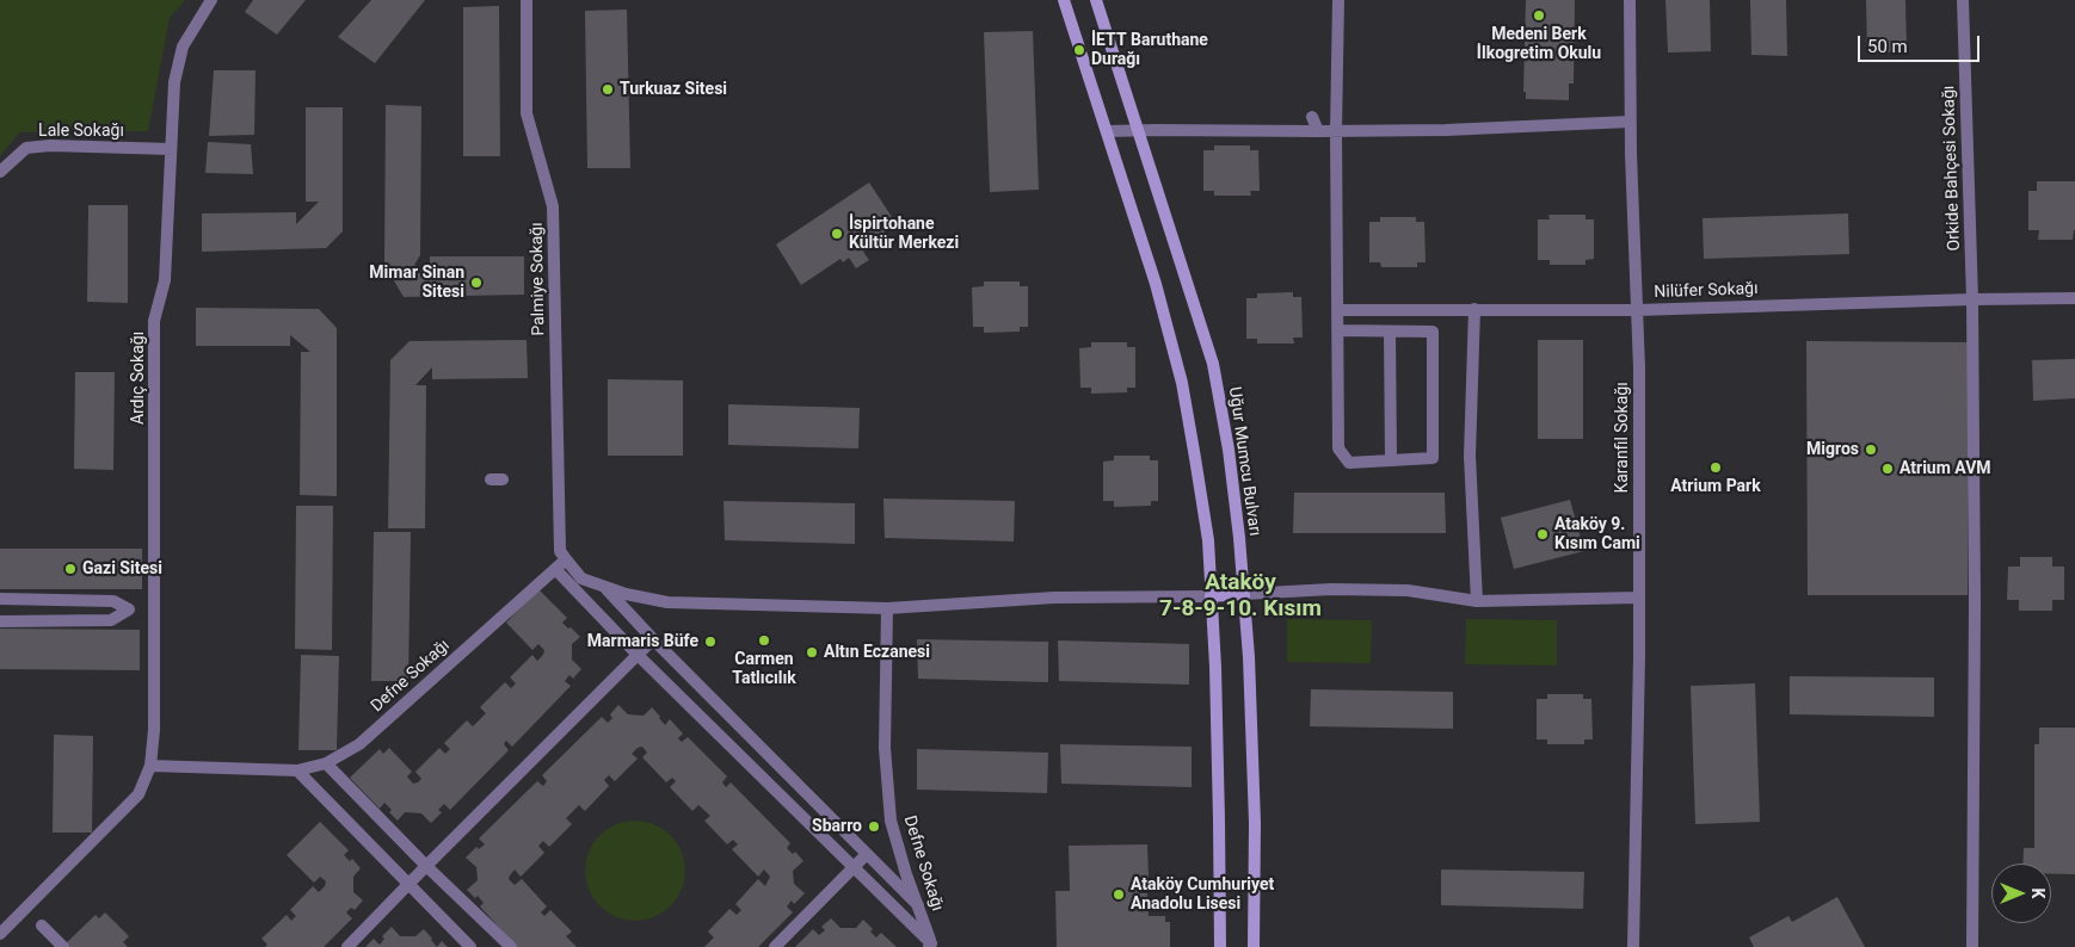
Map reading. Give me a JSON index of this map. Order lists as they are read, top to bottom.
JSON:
{
  "streets": {
    "main road": ["Uğur Mumcu Bulvarı"],
    "street": [
      "Lale Sokağı",
      "Orkide Bahçesi Sokağı",
      "Palmiye Sokağı",
      "Nilüfer Sokağı",
      "Ardıç Sokağı",
      "Karanfil Sokağı",
      "Defne Sokağı"
    ]
  },
  "crossings": [
    ["Lale Sokağı", "Ardıç Sokağı"],
    ["Orkide Bahçesi Sokağı", "Nilüfer Sokağı"],
    ["Palmiye Sokağı", "Defne Sokağı"],
    ["Nilüfer Sokağı", "Karanfil Sokağı"],
    ["Ardıç Sokağı", "Defne Sokağı"]
  ],
  "districts": ["Ataköy 7-8-9-10. Kısım"],
  "places": [
    "Medeni Berk İlkogretim Okulu",
    "İETT Baruthane Durağı",
    "Turkuaz Sitesi",
    "İspirtohane Kültür Merkezi",
    "Mimar Sinan Sitesi",
    "Migros",
    "Atrium Park",
    "Atrium AVM",
    "Ataköy 9. Kısım Cami",
    "Gazi Sitesi",
    "Carmen Tatlıcılık",
    "Marmaris Büfe",
    "Altın Eczanesi",
    "Sbarro",
    "Ataköy Cumhuriyet Anadolu Lisesi"
  ],
  "scale_bar": "50 m",
  "north": "right"
}
